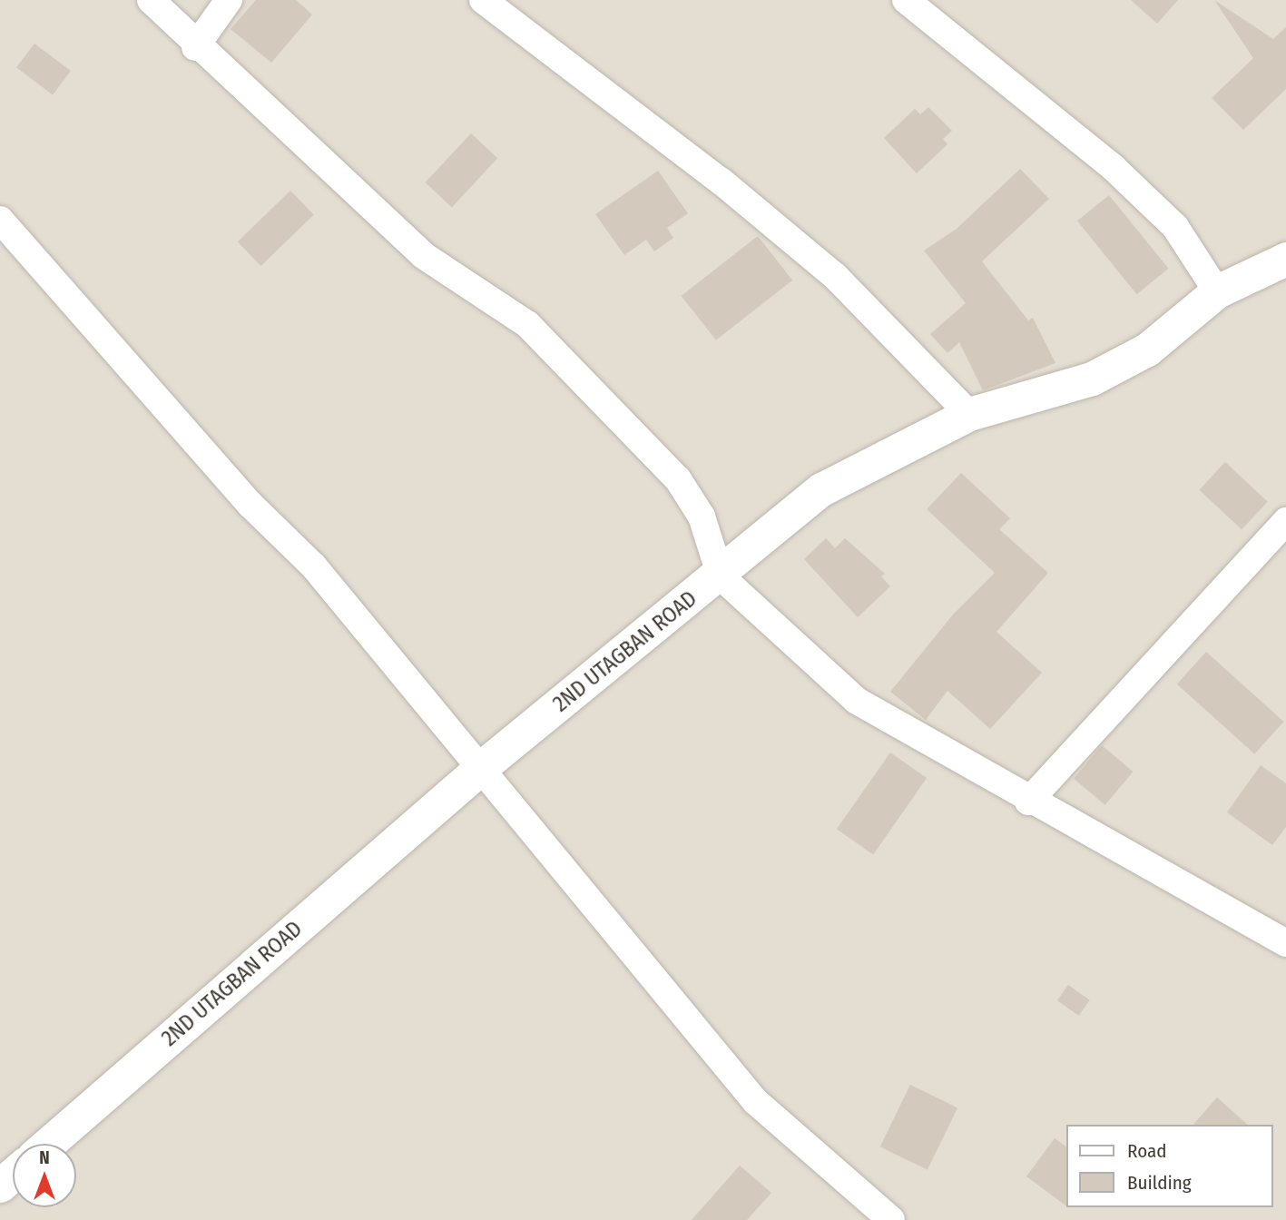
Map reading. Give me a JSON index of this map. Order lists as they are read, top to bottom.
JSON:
{
  "streets": {
    "street": ["2ND UTAGBAN ROAD"]
  },
  "legend": ["Road", "Building"],
  "north": "top"
}
